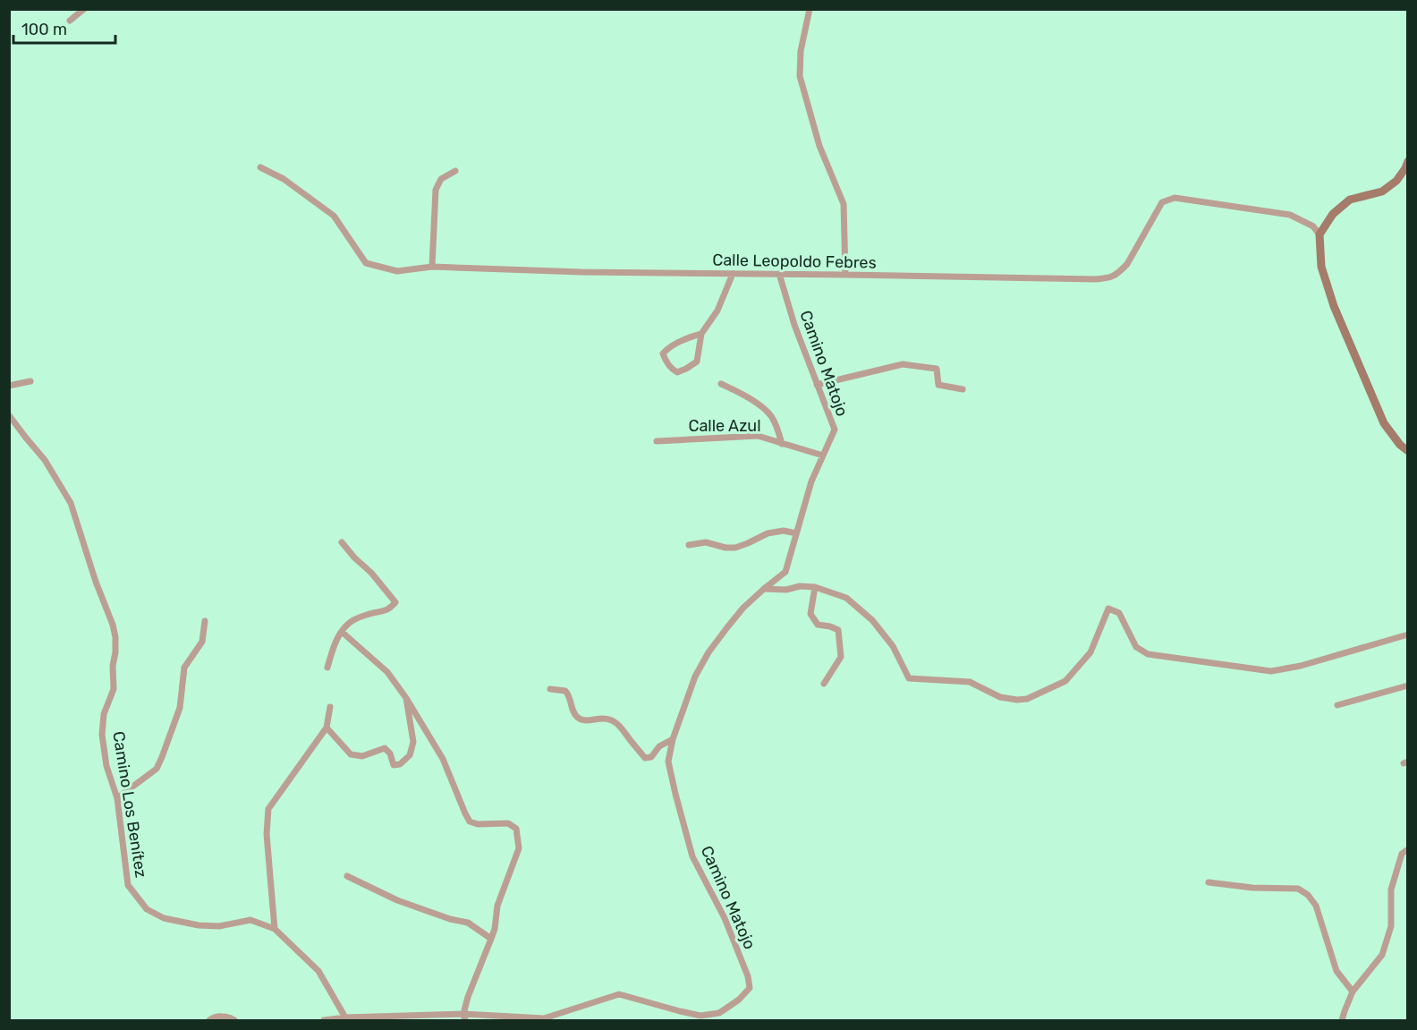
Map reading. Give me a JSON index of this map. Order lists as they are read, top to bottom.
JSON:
{
  "streets": {
    "street": [
      "Calle Leopoldo Febres",
      "Camino Matojo",
      "Calle Azul",
      "Camino Los Benítez"
    ]
  },
  "crossings": [
    ["Calle Leopoldo Febres", "Camino Matojo"],
    ["Camino Matojo", "Calle Azul"],
    ["Camino Matojo", "Camino Los Benítez"]
  ],
  "scale_bar": "100 m"
}
